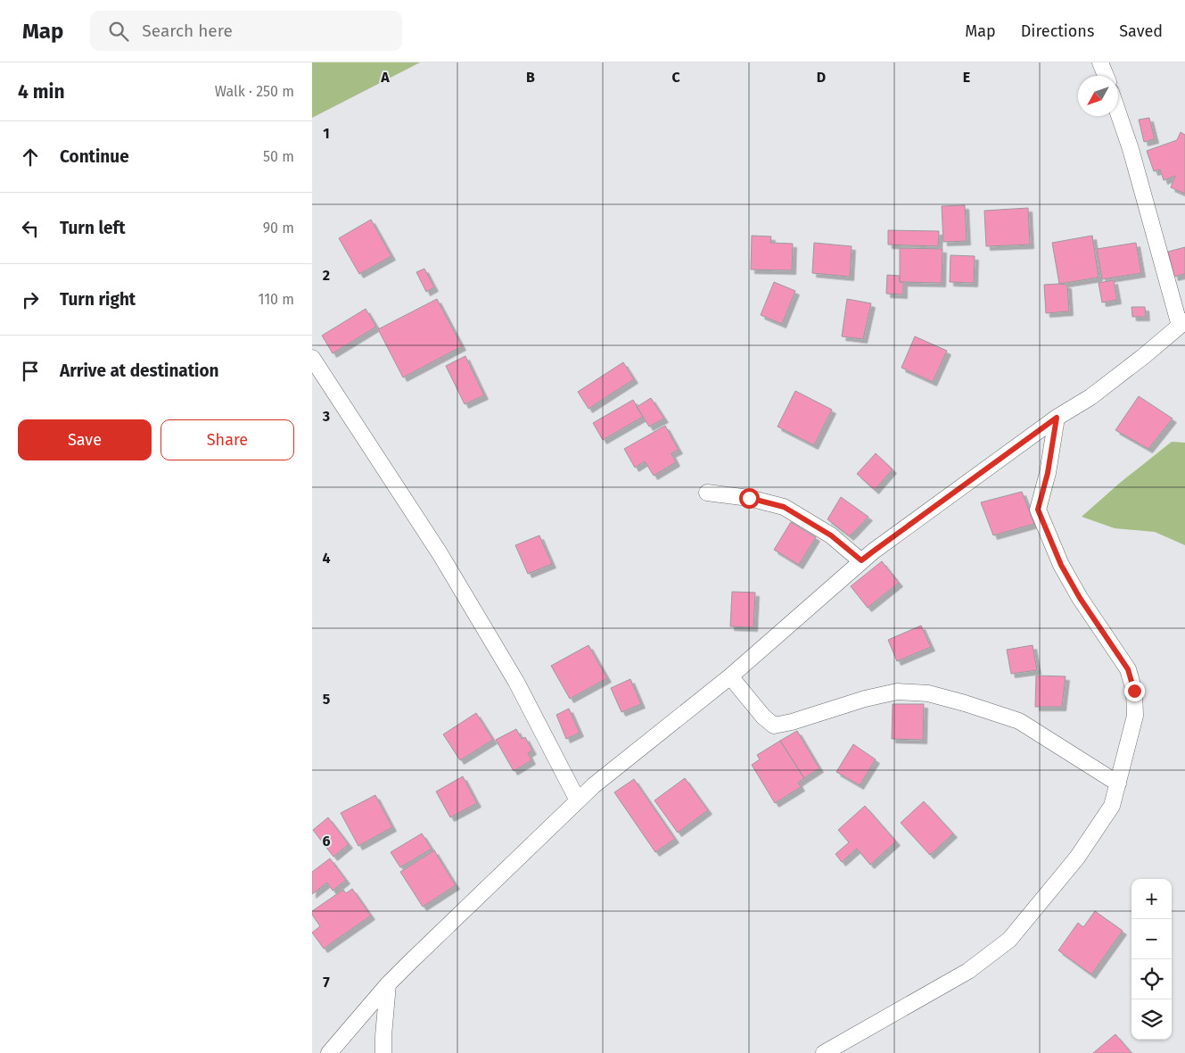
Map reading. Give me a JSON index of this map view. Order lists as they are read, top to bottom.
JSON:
{
  "north": "bottom left",
  "page": {
    "header": "Map",
    "search": "Search here",
    "nav": ["Map", "Directions", "Saved"],
    "heading": ["4 min", "Walk · 250 m"],
    "list": [
      ["Continue", "50 m"],
      ["Turn left", "90 m"],
      ["Turn right", "110 m"],
      "Arrive at destination"
    ],
    "buttons": ["Save", "Share"],
    "map_buttons": ["+", "−"]
  },
  "grid": {
    "columns": [
      "A",
      "B",
      "C",
      "D",
      "E"
    ],
    "rows": [
      "1",
      "2",
      "3",
      "4",
      "5",
      "6",
      "7"
    ]
  }
}
